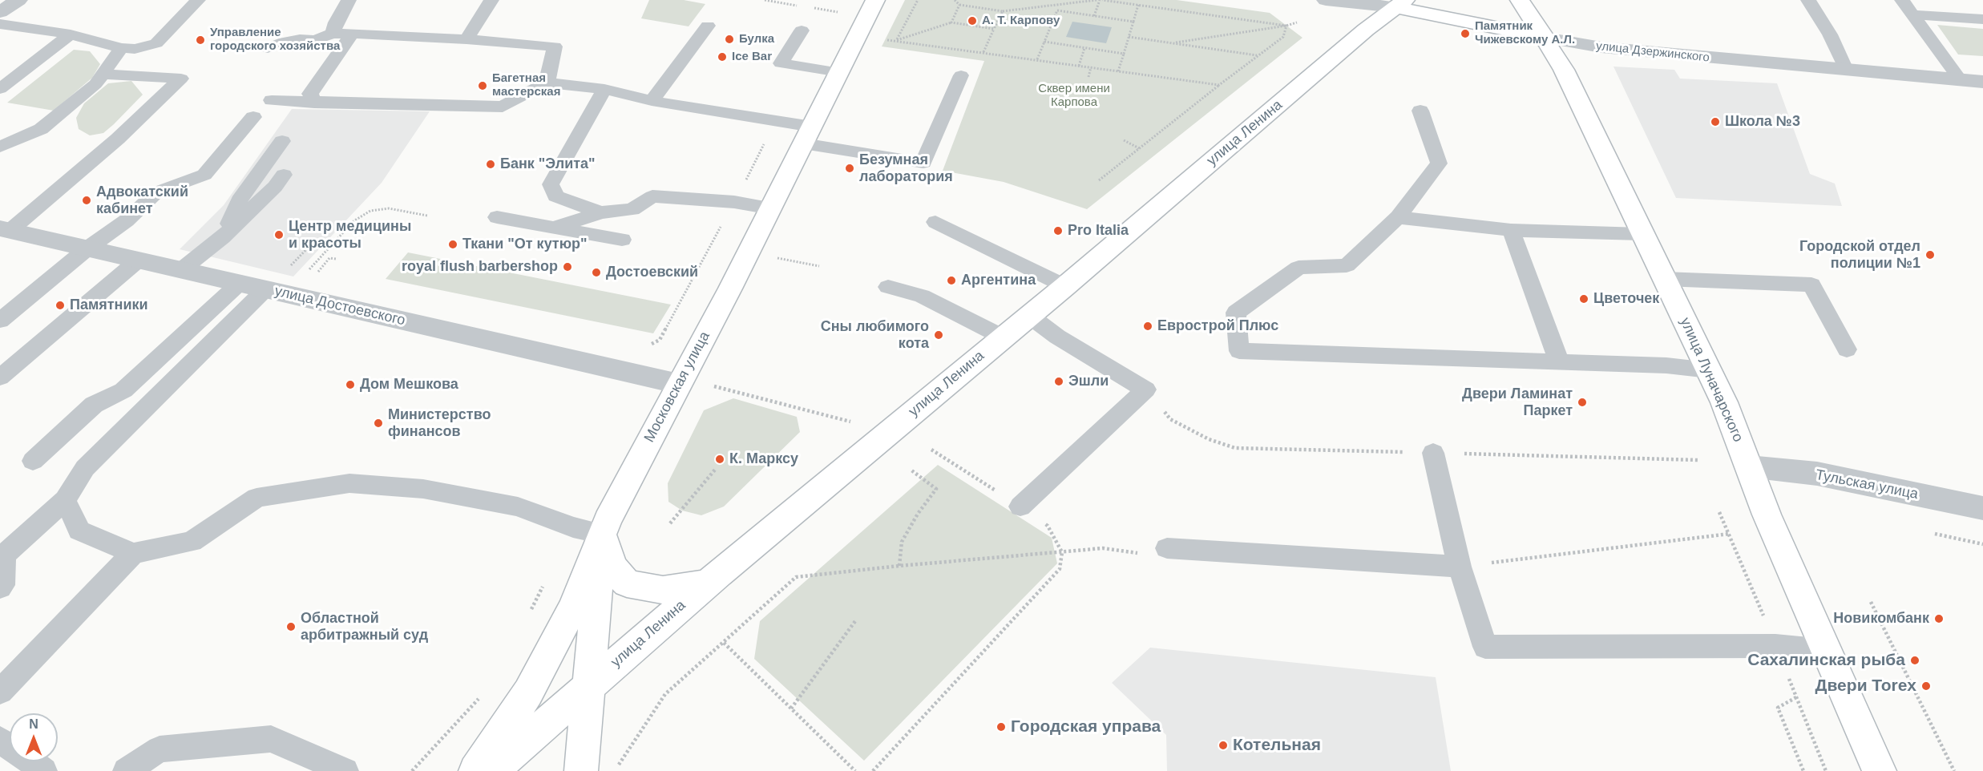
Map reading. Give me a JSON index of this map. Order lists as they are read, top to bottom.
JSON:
{
  "streets": {
    "main road": [
      "улица Дзержинского",
      "улица Ленина",
      "улица Луначарского",
      "Московская улица"
    ],
    "street": ["улица Достоевского", "Тульская улица"]
  },
  "crossings": [
    ["улица Дзержинского", "улица Ленина"],
    ["улица Дзержинского", "улица Луначарского"],
    ["улица Достоевского", "Московская улица"],
    ["улица Луначарского", "Тульская улица"]
  ],
  "parks": ["Сквер имени Карпова"],
  "places": [
    "А. Т. Карпову",
    "Памятник Чижевскому А.Л.",
    "Булка",
    "Управление городского хозяйства",
    "Ice Bar",
    "Багетная мастерская",
    "Школа №3",
    "Банк \"Элита\"",
    "Безумная лаборатория",
    "Адвокатский кабинет",
    "Pro Italia",
    "Центр медицины и красоты",
    "Ткани \"От кутюр\"",
    "Городской отдел полиции №1",
    "royal flush barbershop",
    "Достоевский",
    "Аргентина",
    "Цветочек",
    "Памятники",
    "Еврострой Плюс",
    "Сны любимого кота",
    "Эшли",
    "Дом Мешкова",
    "Двери Ламинат Паркет",
    "Министерство финансов",
    "К. Марксу",
    "Новикомбанк",
    "Областной арбитражный суд",
    "Сахалинская рыба",
    "Двери Torex",
    "Городская управа",
    "Котельная"
  ],
  "north": "top"
}
